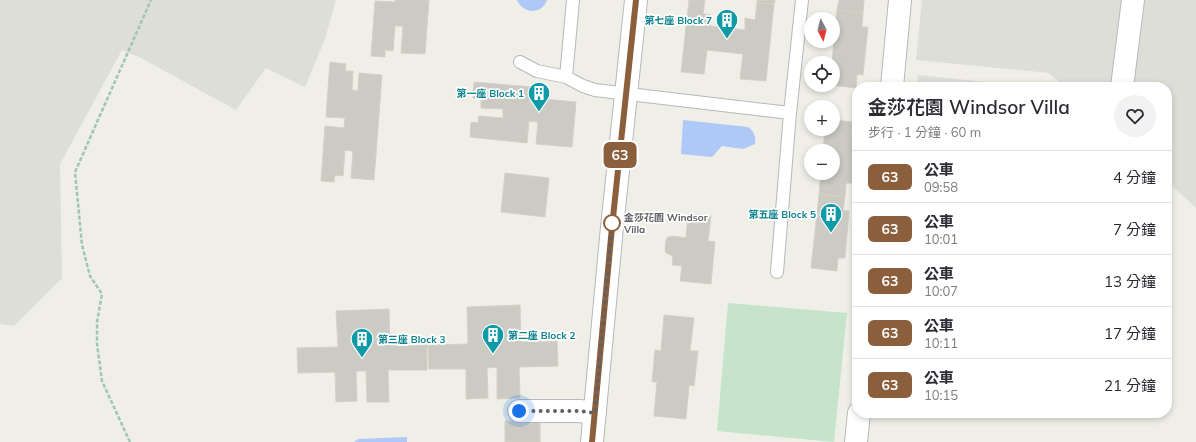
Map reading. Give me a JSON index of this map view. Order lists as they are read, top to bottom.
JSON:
{
  "places": {
    "building": [
      "第七座 Block 7",
      "第一座 Block 1",
      "第五座 Block 5",
      "第二座 Block 2",
      "第三座 Block 3"
    ],
    "other": ["金莎花園 Windsor Villa"]
  },
  "lines": ["bus line 63"],
  "north": "bottom",
  "page": {
    "on_map": "63",
    "map_buttons": ["+", "−"],
    "heading": ["金莎花園 Windsor Villa", "步行 · 1 分鐘 · 60 m"],
    "list": [
      {
        "mark": "63",
        "name": "公車",
        "note": "09:58",
        "value": "4 分鐘"
      },
      {
        "mark": "63",
        "name": "公車",
        "note": "10:01",
        "value": "7 分鐘"
      },
      {
        "mark": "63",
        "name": "公車",
        "note": "10:07",
        "value": "13 分鐘"
      },
      {
        "mark": "63",
        "name": "公車",
        "note": "10:11",
        "value": "17 分鐘"
      },
      {
        "mark": "63",
        "name": "公車",
        "note": "10:15",
        "value": "21 分鐘"
      }
    ]
  }
}
